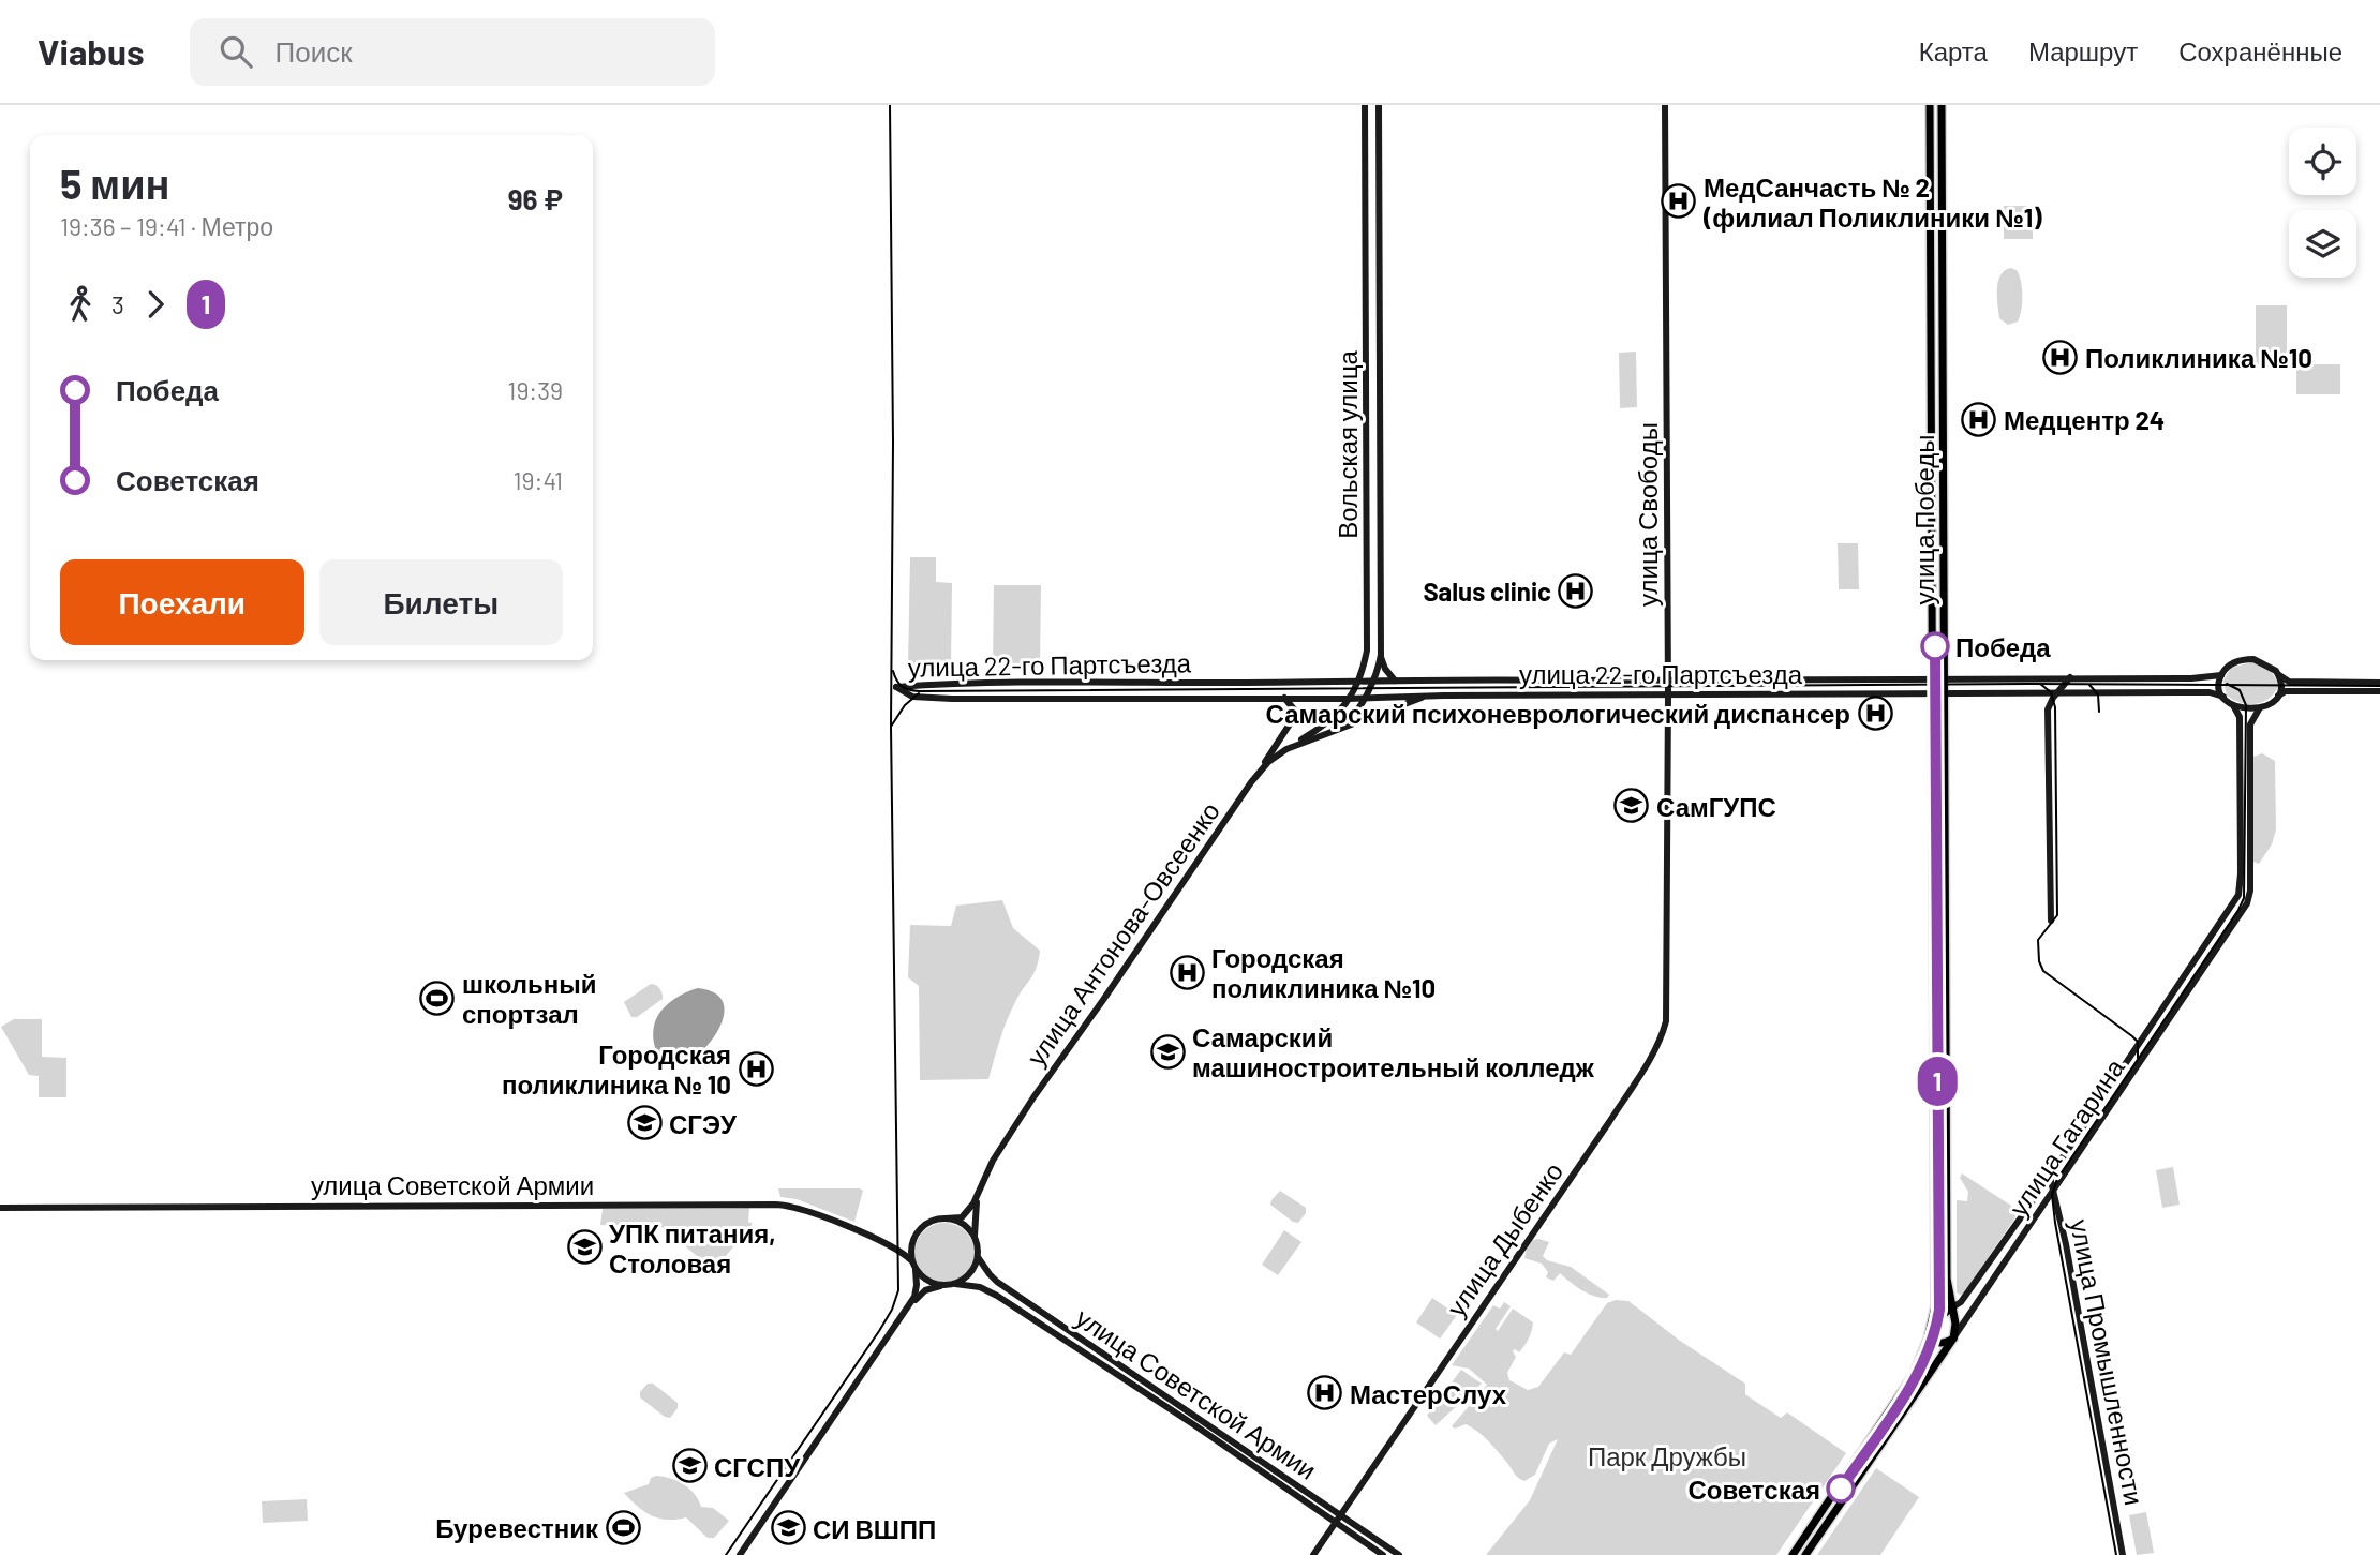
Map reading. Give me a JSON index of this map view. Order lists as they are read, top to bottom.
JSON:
{
  "streets": {
    "main road": [
      "Вольская улица",
      "улица Свободы",
      "улица Победы",
      "улица 22-го Партсъезда",
      "улица Антонова-Овсеенко",
      "улица Гагарина",
      "улица Советской Армии",
      "улица Дыбенко",
      "улица Промышленности"
    ]
  },
  "crossings": [
    ["Вольская улица", "улица 22-го Партсъезда"],
    ["Вольская улица", "улица Антонова-Овсеенко"],
    ["улица Свободы", "улица 22-го Партсъезда"],
    ["улица Свободы", "улица Дыбенко"],
    ["улица Победы", "улица 22-го Партсъезда"],
    ["улица Победы", "улица Гагарина"],
    ["улица 22-го Партсъезда", "улица Антонова-Овсеенко"],
    ["улица 22-го Партсъезда", "улица Гагарина"],
    ["улица Антонова-Овсеенко", "улица Советской Армии"],
    ["улица Гагарина", "улица Промышленности"],
    ["улица Советской Армии", "улица Дыбенко"]
  ],
  "parks": ["Парк Дружбы"],
  "places": {
    "hospital": [
      "МедСанчасть № 2 (филиал Поликлиники №1)",
      "Поликлиника №10",
      "Медцентр 24",
      "Salus clinic",
      "Самарский психоневрологический диспансер",
      "Городская поликлиника №10",
      "Городская поликлиника № 10",
      "МастерСлух"
    ],
    "other": ["Победа", "Советская"],
    "school or university": [
      "СамГУПС",
      "Самарский машиностроительный колледж",
      "СГЭУ",
      "УПК питания, Столовая",
      "СГСПУ",
      "СИ ВШПП"
    ],
    "sports": ["школьный спортзал", "Буревестник"]
  },
  "lines": ["metro line 1"],
  "page": {
    "header": "Viabus",
    "search": "Поиск",
    "nav": ["Карта", "Маршрут", "Сохранённые"],
    "on_map": "1",
    "heading": ["5 мин", "19:36 – 19:41 · Метро", "96 ₽"],
    "legs": ["3", "1"],
    "list": [
      {
        "name": "Победа",
        "value": "19:39"
      },
      {
        "name": "Советская",
        "value": "19:41"
      }
    ],
    "buttons": ["Поехали", "Билеты"]
  }
}
